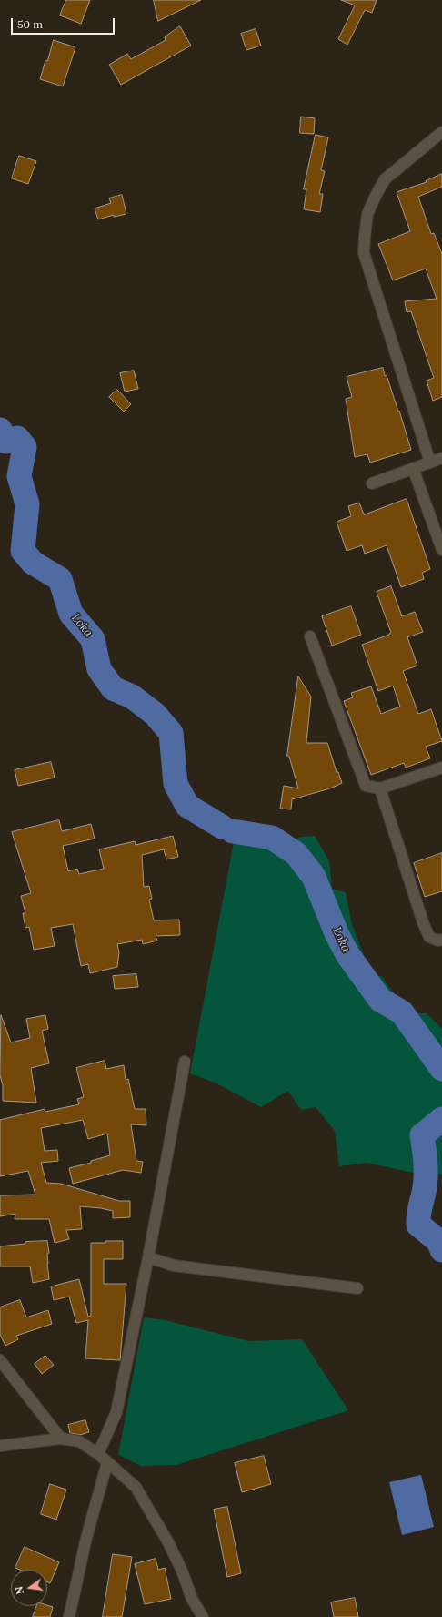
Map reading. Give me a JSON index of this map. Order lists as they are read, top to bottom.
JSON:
{
  "water": ["Loka"],
  "scale_bar": "50 m",
  "north": "left"
}
